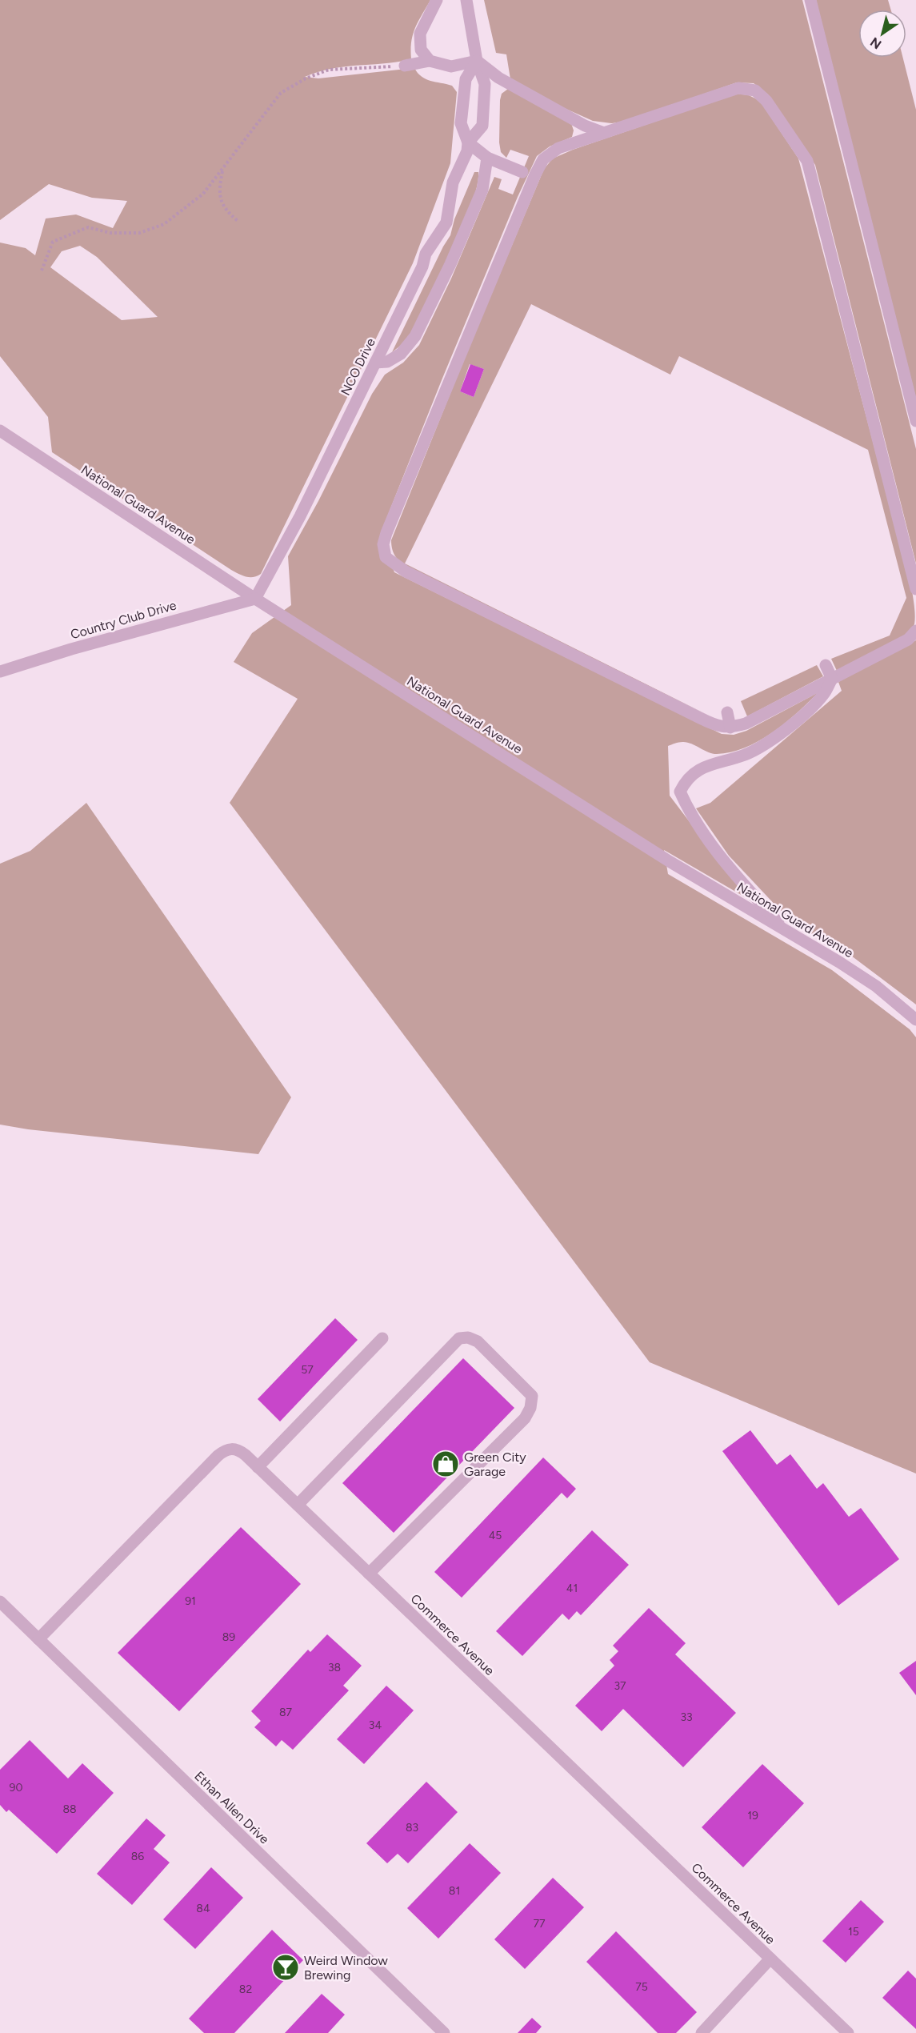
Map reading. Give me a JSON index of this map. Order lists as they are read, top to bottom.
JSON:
{
  "streets": {
    "street": [
      "NCO Drive",
      "National Guard Avenue",
      "Country Club Drive",
      "Commerce Avenue",
      "Ethan Allen Drive"
    ]
  },
  "crossings": [
    ["NCO Drive", "National Guard Avenue"],
    ["NCO Drive", "Country Club Drive"],
    ["National Guard Avenue", "Country Club Drive"],
    ["Commerce Avenue", "Ethan Allen Drive"]
  ],
  "places": {
    "shop": ["Green City Garage"],
    "bar": ["Weird Window Brewing"]
  },
  "house_numbers": [
    "57",
    "45",
    "41",
    "91",
    "89",
    "38",
    "37",
    "87",
    "33",
    "34",
    "90",
    "88",
    "19",
    "83",
    "86",
    "81",
    "84",
    "77",
    "15",
    "75",
    "82"
  ],
  "north": "bottom left"
}
